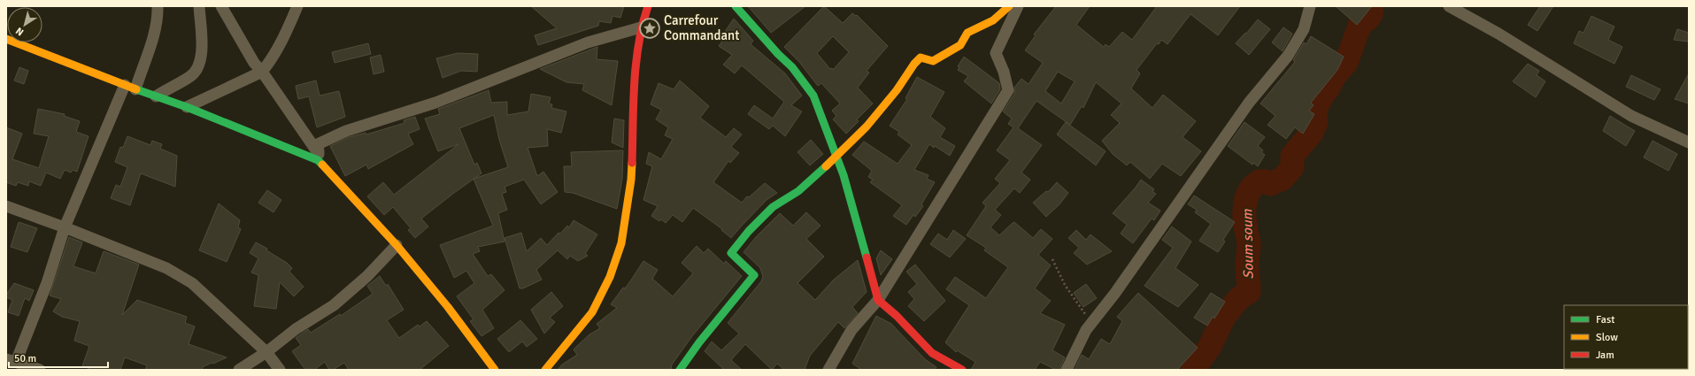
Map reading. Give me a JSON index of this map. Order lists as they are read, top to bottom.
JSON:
{
  "water": ["Soum soum"],
  "places": {
    "place": ["Carrefour Commandant"]
  },
  "legend": ["Fast", "Slow", "Jam"],
  "scale_bar": "50 m",
  "north": "bottom left"
}
